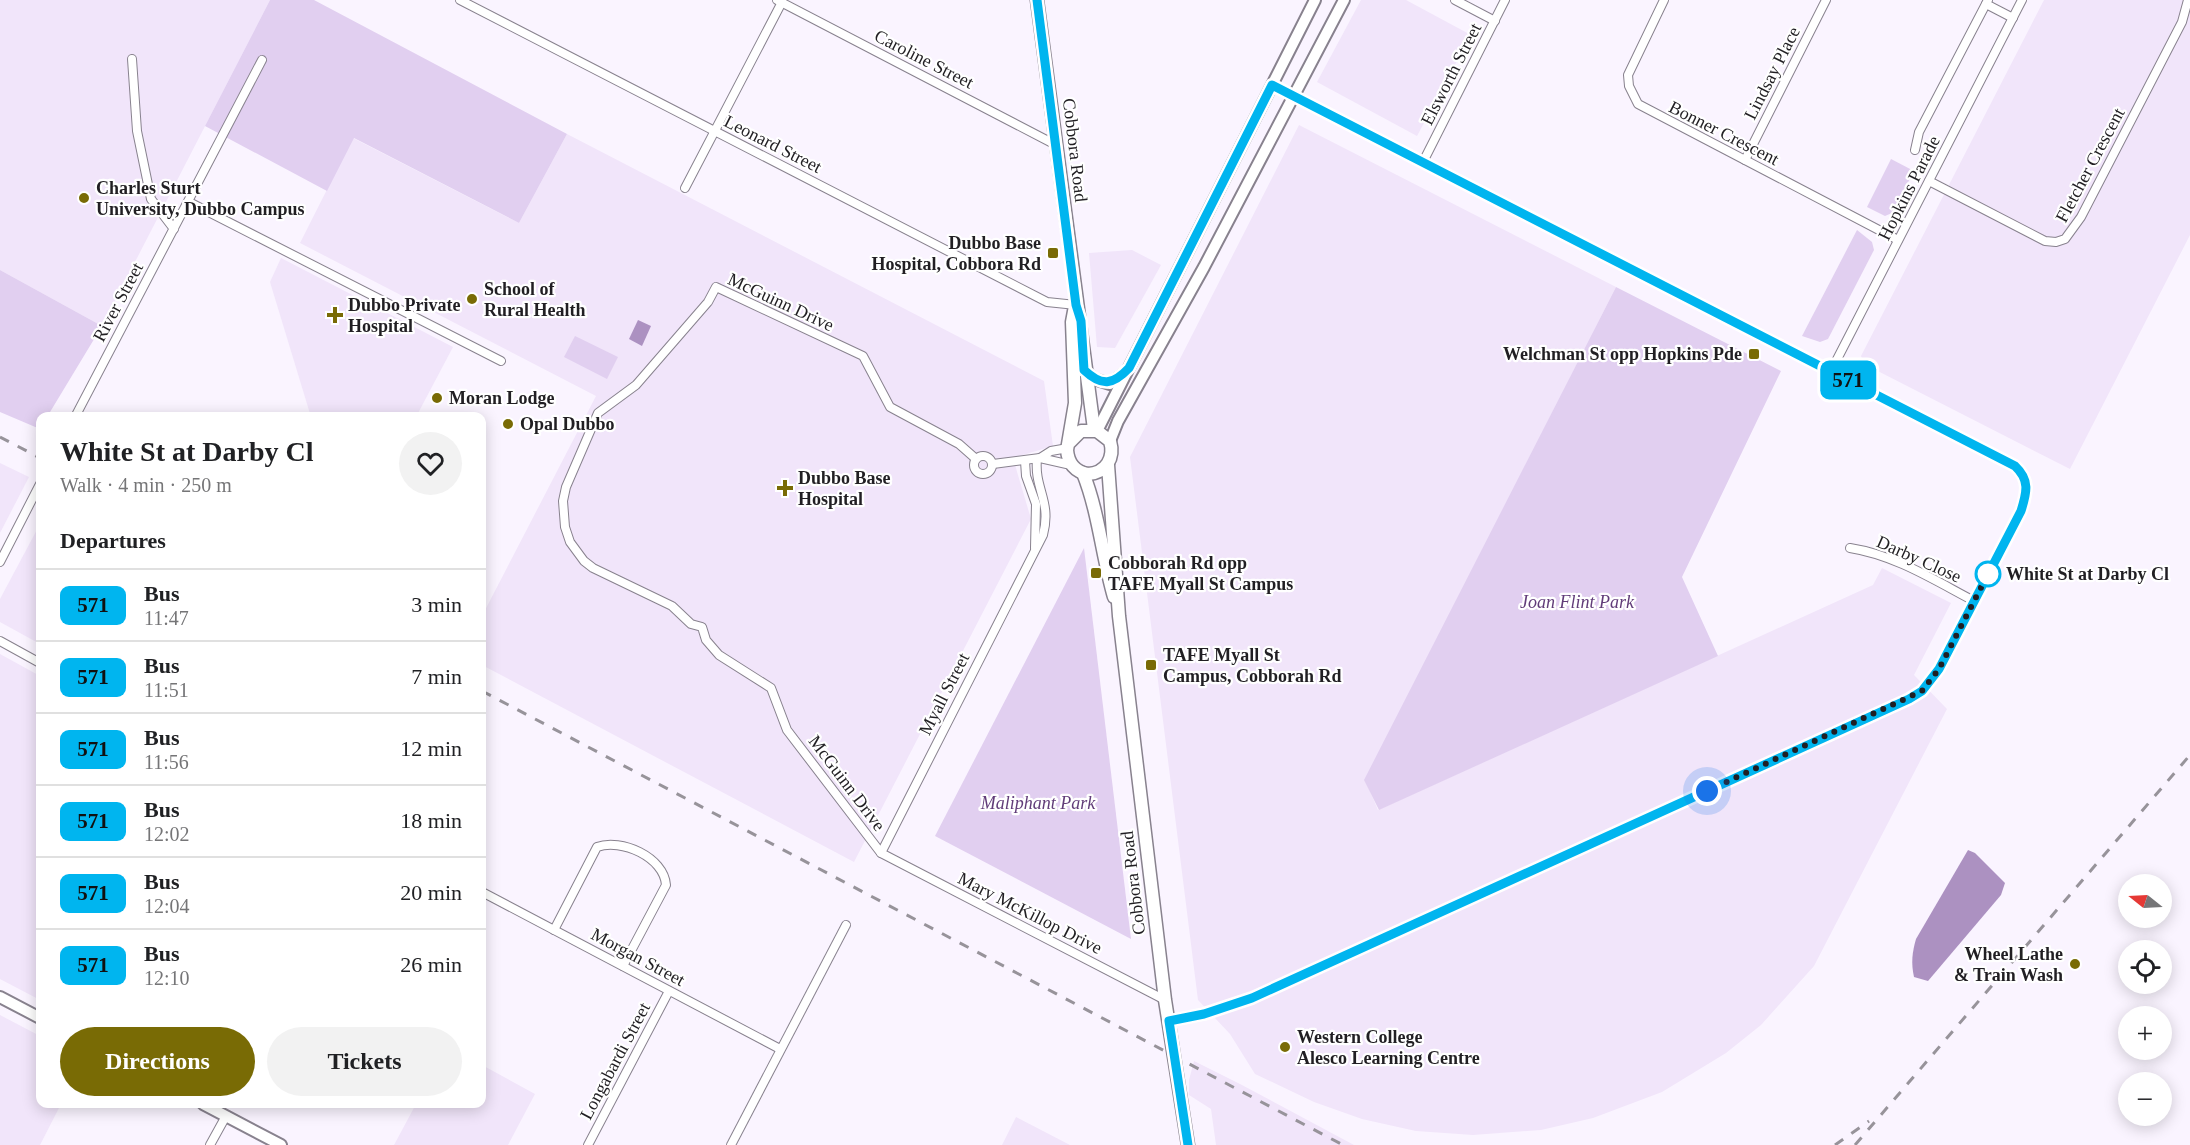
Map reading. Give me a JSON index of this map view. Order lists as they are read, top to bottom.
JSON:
{
  "streets": {
    "main road": ["Cobbora Road"],
    "street": [
      "Caroline Street",
      "Lindsay Place",
      "Elsworth Street",
      "Bonner Crescent",
      "Leonard Street",
      "Fletcher Crescent",
      "Hopkins Parade",
      "River Street",
      "McGuinn Drive",
      "Darby Close",
      "Myall Street",
      "Mary McKillop Drive",
      "Morgan Street",
      "Longabardi Street"
    ]
  },
  "crossings": [
    ["Caroline Street", "Cobbora Road"],
    ["Lindsay Place", "Bonner Crescent"],
    ["Bonner Crescent", "Hopkins Parade"],
    ["Leonard Street", "Cobbora Road"],
    ["Cobbora Road", "Mary McKillop Drive"],
    ["Fletcher Crescent", "Hopkins Parade"],
    ["McGuinn Drive", "Myall Street"],
    ["McGuinn Drive", "Mary McKillop Drive"],
    ["Myall Street", "Mary McKillop Drive"],
    ["Morgan Street", "Longabardi Street"]
  ],
  "parks": ["Joan Flint Park", "Maliphant Park"],
  "places": {
    "other": [
      "Charles Sturt University, Dubbo Campus",
      "School of Rural Health",
      "Moran Lodge",
      "Opal Dubbo",
      "White St at Darby Cl",
      "Wheel Lathe & Train Wash",
      "Western College Alesco Learning Centre"
    ],
    "transit": [
      "Dubbo Base Hospital, Cobbora Rd",
      "Welchman St opp Hopkins Pde",
      "Cobborah Rd opp TAFE Myall St Campus",
      "TAFE Myall St Campus, Cobborah Rd"
    ],
    "health": ["Dubbo Private Hospital", "Dubbo Base Hospital"]
  },
  "lines": ["bus line 571"],
  "north": "left",
  "page": {
    "on_map": "571",
    "heading": [
      ["White St at Darby Cl", "Walk · 4 min · 250 m"],
      "Departures"
    ],
    "list": [
      {
        "mark": "571",
        "name": "Bus",
        "note": "11:47",
        "value": "3 min"
      },
      {
        "mark": "571",
        "name": "Bus",
        "note": "11:51",
        "value": "7 min"
      },
      {
        "mark": "571",
        "name": "Bus",
        "note": "11:56",
        "value": "12 min"
      },
      {
        "mark": "571",
        "name": "Bus",
        "note": "12:02",
        "value": "18 min"
      },
      {
        "mark": "571",
        "name": "Bus",
        "note": "12:04",
        "value": "20 min"
      },
      {
        "mark": "571",
        "name": "Bus",
        "note": "12:10",
        "value": "26 min"
      }
    ],
    "map_buttons": ["+", "−"],
    "buttons": ["Directions", "Tickets"]
  }
}
